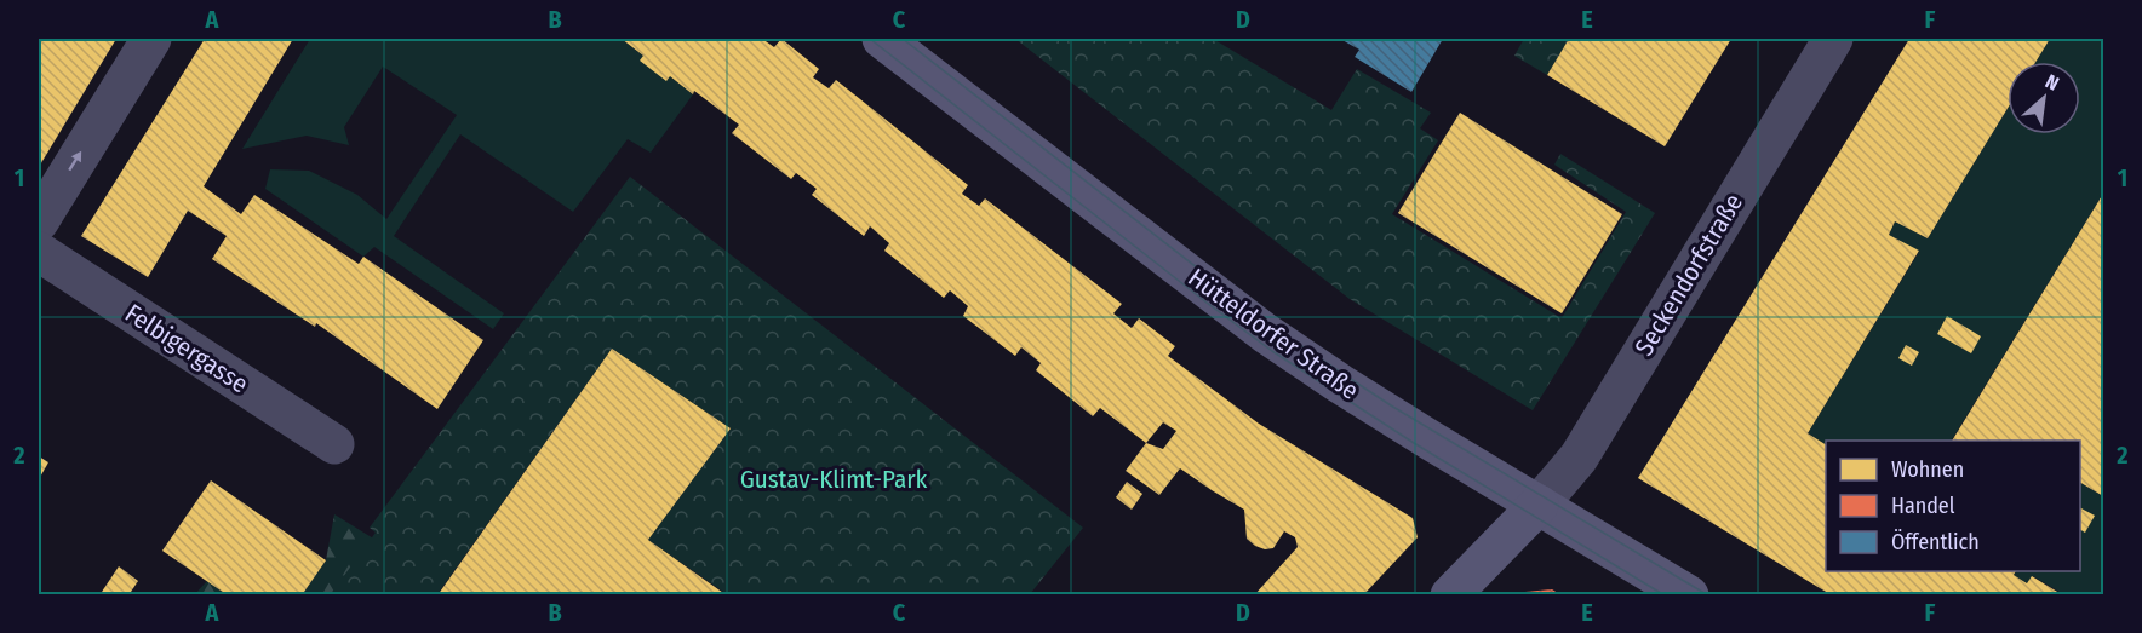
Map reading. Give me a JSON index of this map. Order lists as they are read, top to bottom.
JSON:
{
  "streets": {
    "main road": ["Hütteldorfer Straße"],
    "street": ["Seckendorfstraße", "Felbigergasse"]
  },
  "crossings": [
    ["Seckendorfstraße", "Hütteldorfer Straße"]
  ],
  "parks": ["Gustav-Klimt-Park"],
  "legend": ["Wohnen", "Handel", "Öffentlich"],
  "north": "top right",
  "grid": {
    "columns": [
      "A",
      "B",
      "C",
      "D",
      "E",
      "F"
    ],
    "rows": ["1", "2"]
  }
}
